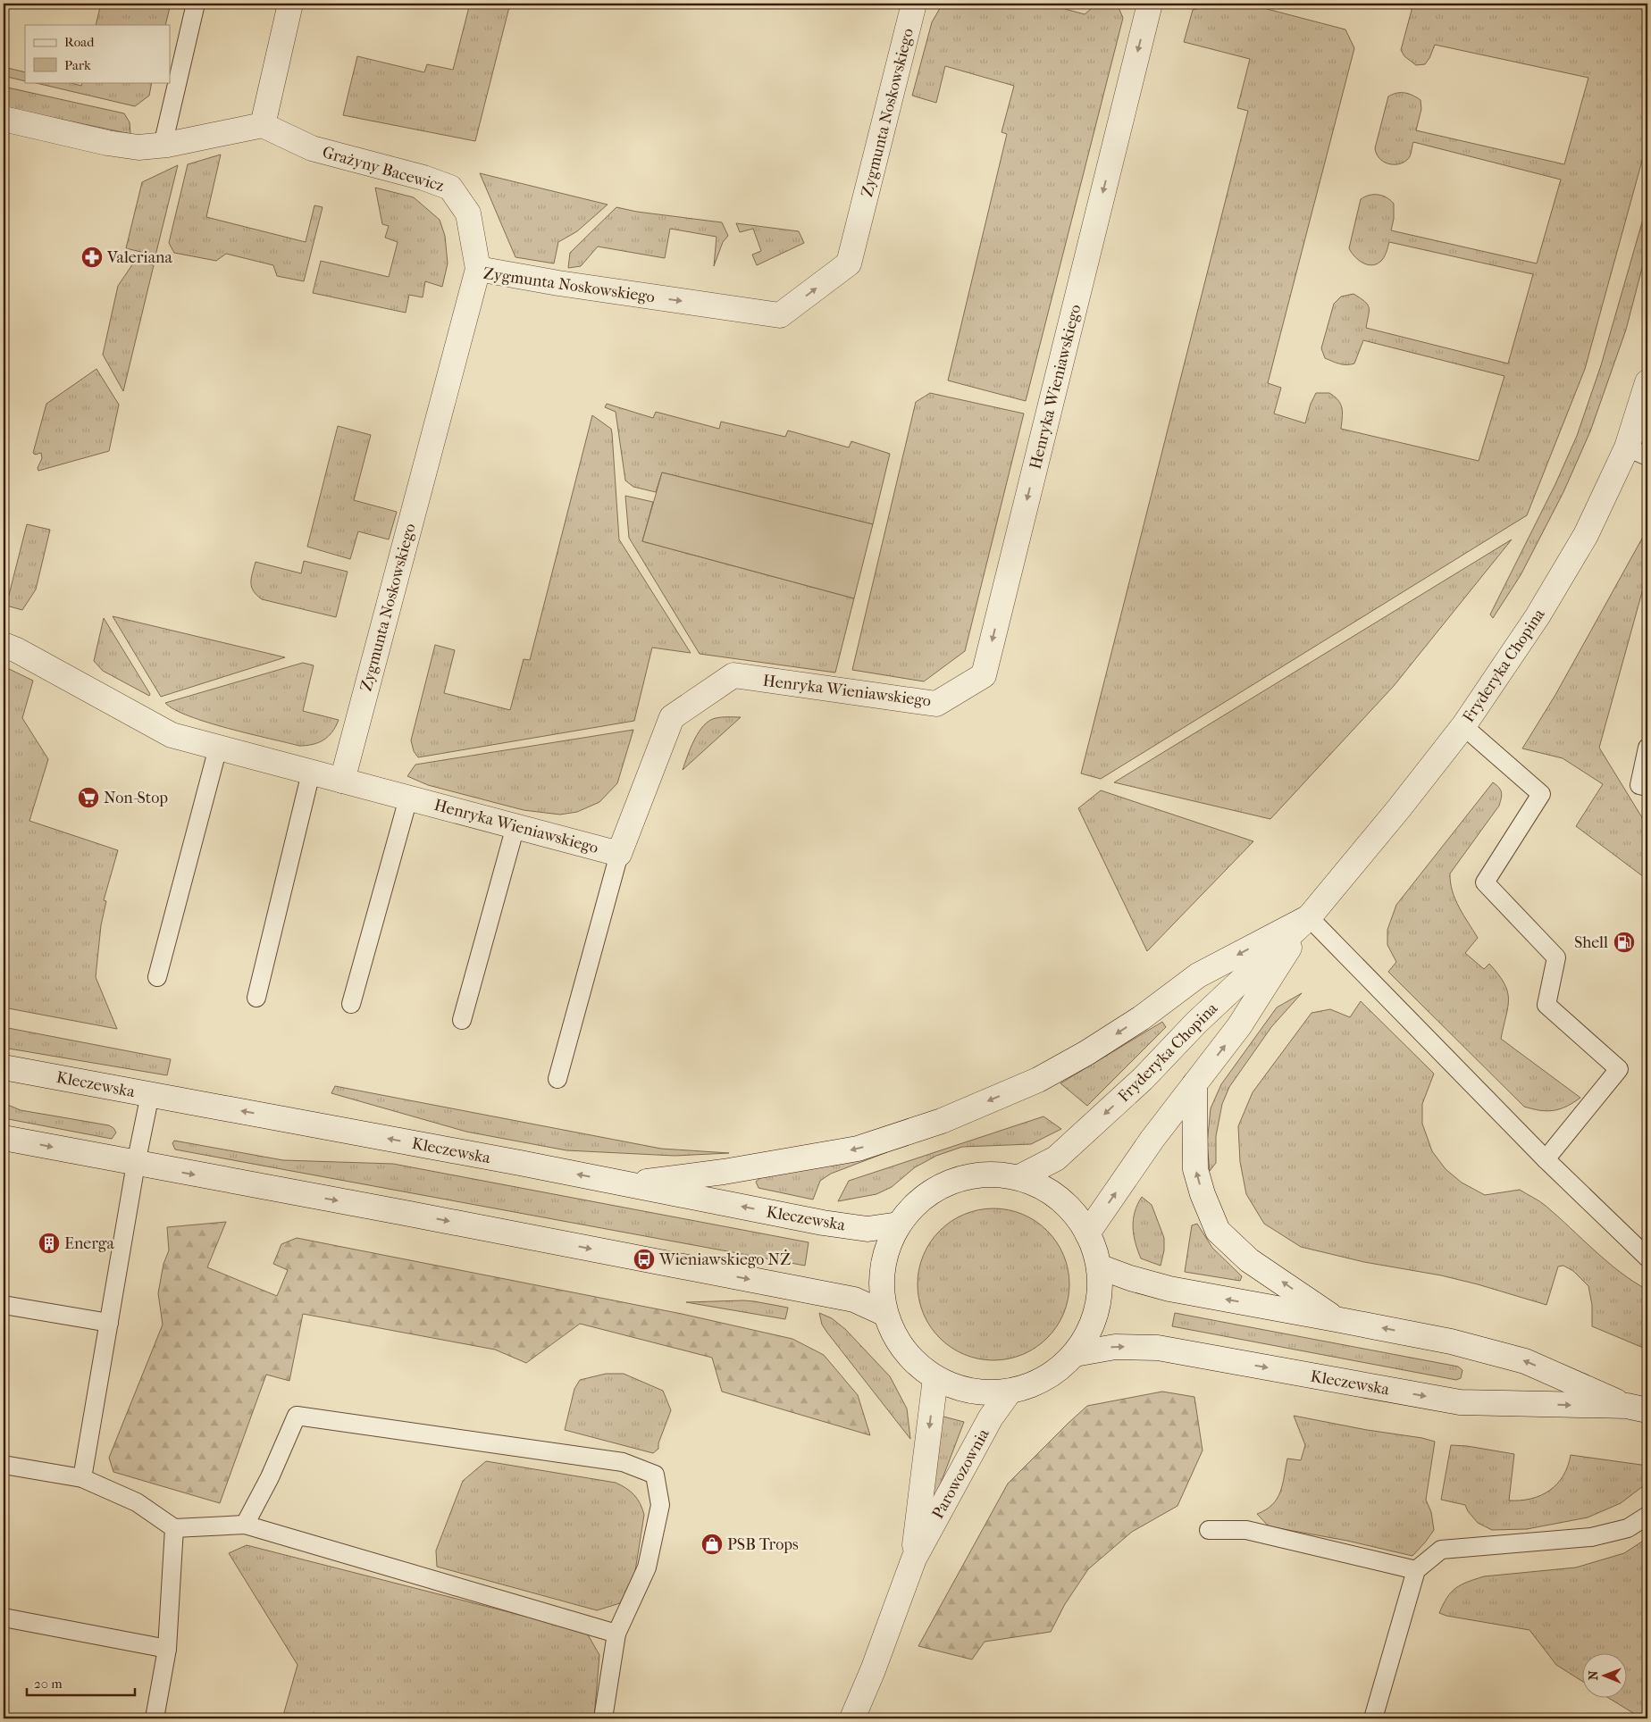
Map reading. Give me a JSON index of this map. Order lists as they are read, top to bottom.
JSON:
{
  "streets": {
    "street": [
      "Zygmunta Noskowskiego",
      "Grażyny Bacewicz",
      "Henryka Wieniawskiego",
      "Fryderyka Chopina",
      "Kleczewska",
      "Parowozownia"
    ]
  },
  "crossings": [
    ["Zygmunta Noskowskiego", "Grażyny Bacewicz"],
    ["Zygmunta Noskowskiego", "Henryka Wieniawskiego"]
  ],
  "one_way": ["Henryka Wieniawskiego"],
  "places": {
    "pharmacy": ["Valeriana"],
    "supermarket": ["Non-Stop"],
    "fuel station": ["Shell"],
    "building": ["Energa"],
    "bus stop": ["Wieniawskiego NŻ"],
    "shop": ["PSB Trops"]
  },
  "legend": ["Road", "Park"],
  "scale_bar": "20 m",
  "north": "left"
}
